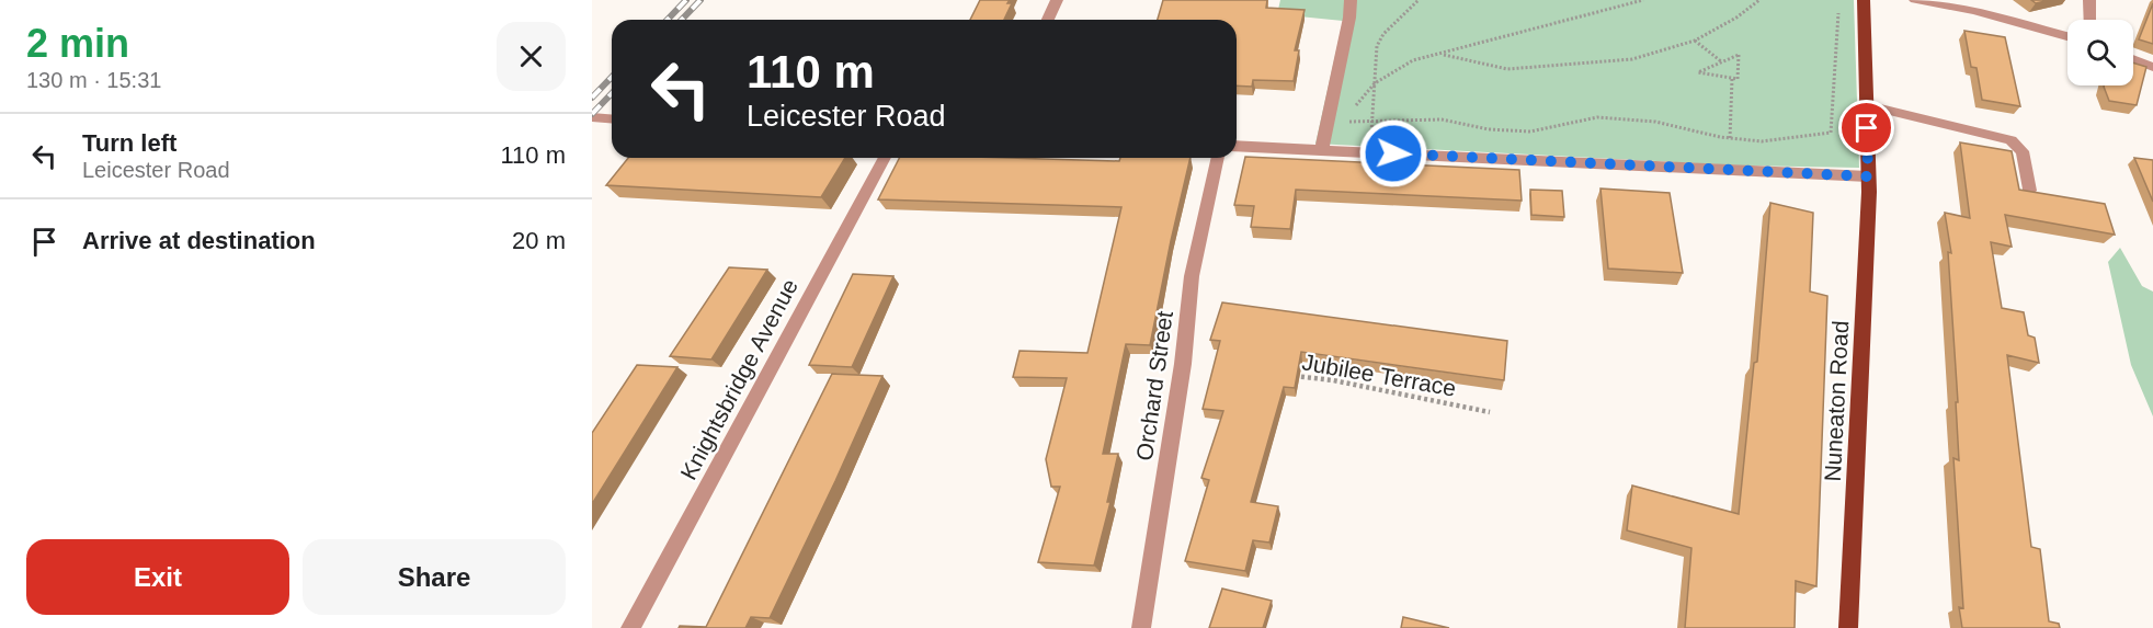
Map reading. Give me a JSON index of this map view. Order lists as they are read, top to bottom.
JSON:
{
  "streets": {
    "main road": ["Nuneaton Road"],
    "street": ["Knightsbridge Avenue", "Orchard Street"],
    "path": ["Jubilee Terrace"]
  },
  "page": {
    "heading": ["2 min", "130 m · 15:31"],
    "turn": ["110 m", "Leicester Road"],
    "list": [
      {
        "name": "Turn left",
        "note": "Leicester Road",
        "value": "110 m"
      },
      {
        "name": "Arrive at destination",
        "value": "20 m"
      }
    ],
    "buttons": ["Exit", "Share"]
  }
}
